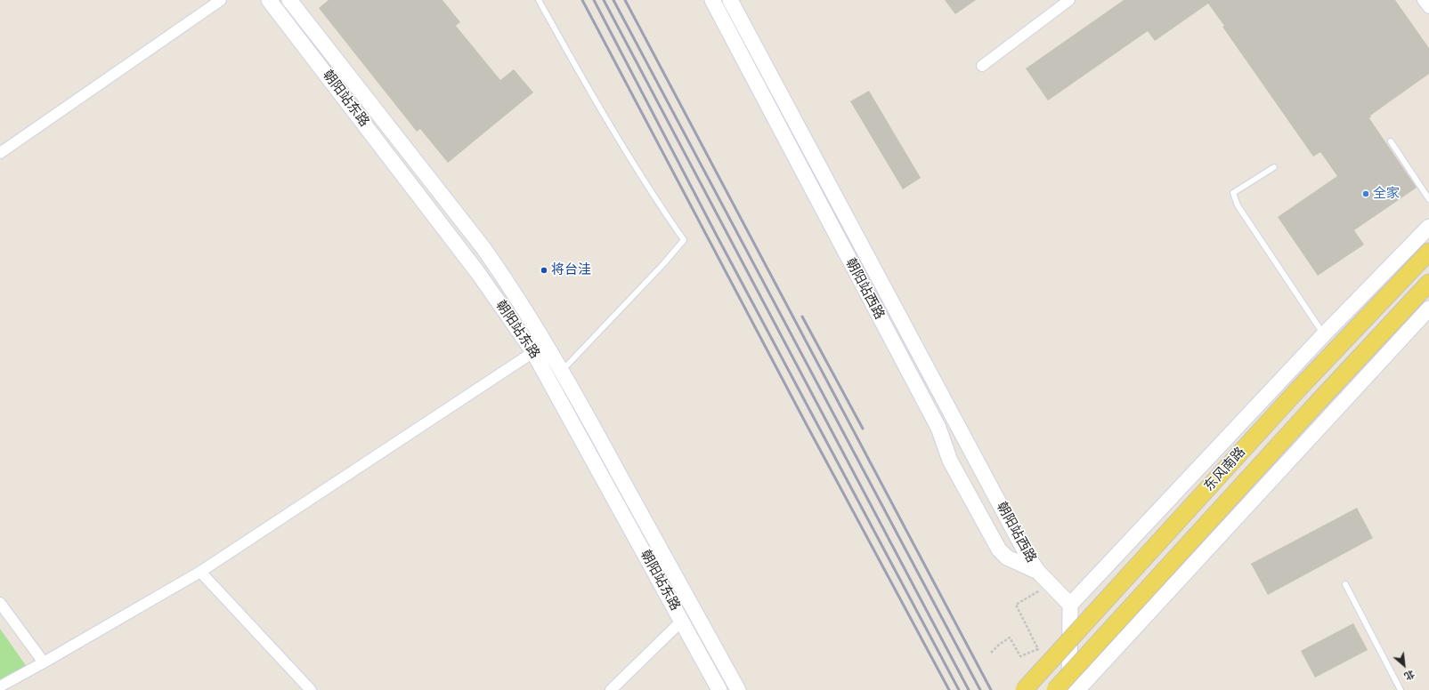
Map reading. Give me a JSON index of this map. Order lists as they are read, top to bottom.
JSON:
{
  "streets": {
    "main road": ["朝阳站东路", "朝阳站西路", "东风南路"]
  },
  "places": ["全家", "将台洼"],
  "north": "bottom right"
}
